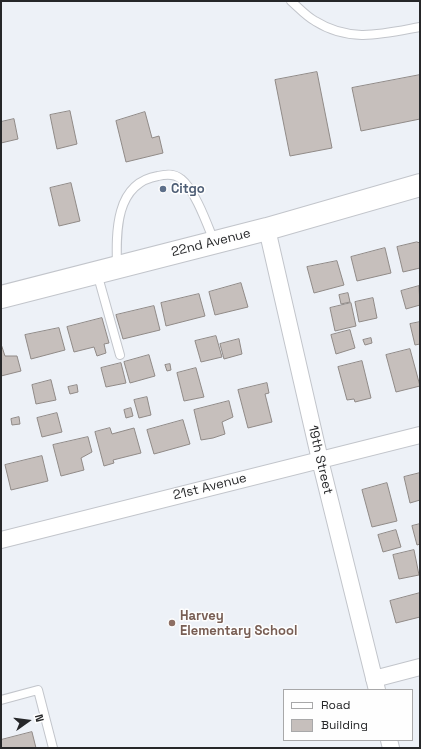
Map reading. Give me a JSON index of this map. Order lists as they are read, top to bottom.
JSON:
{
  "streets": {
    "street": ["22nd Avenue", "19th Street", "21st Avenue"]
  },
  "crossings": [
    ["22nd Avenue", "19th Street"],
    ["19th Street", "21st Avenue"]
  ],
  "places": ["Citgo", "Harvey Elementary School"],
  "legend": ["Road", "Building"],
  "north": "right"
}
